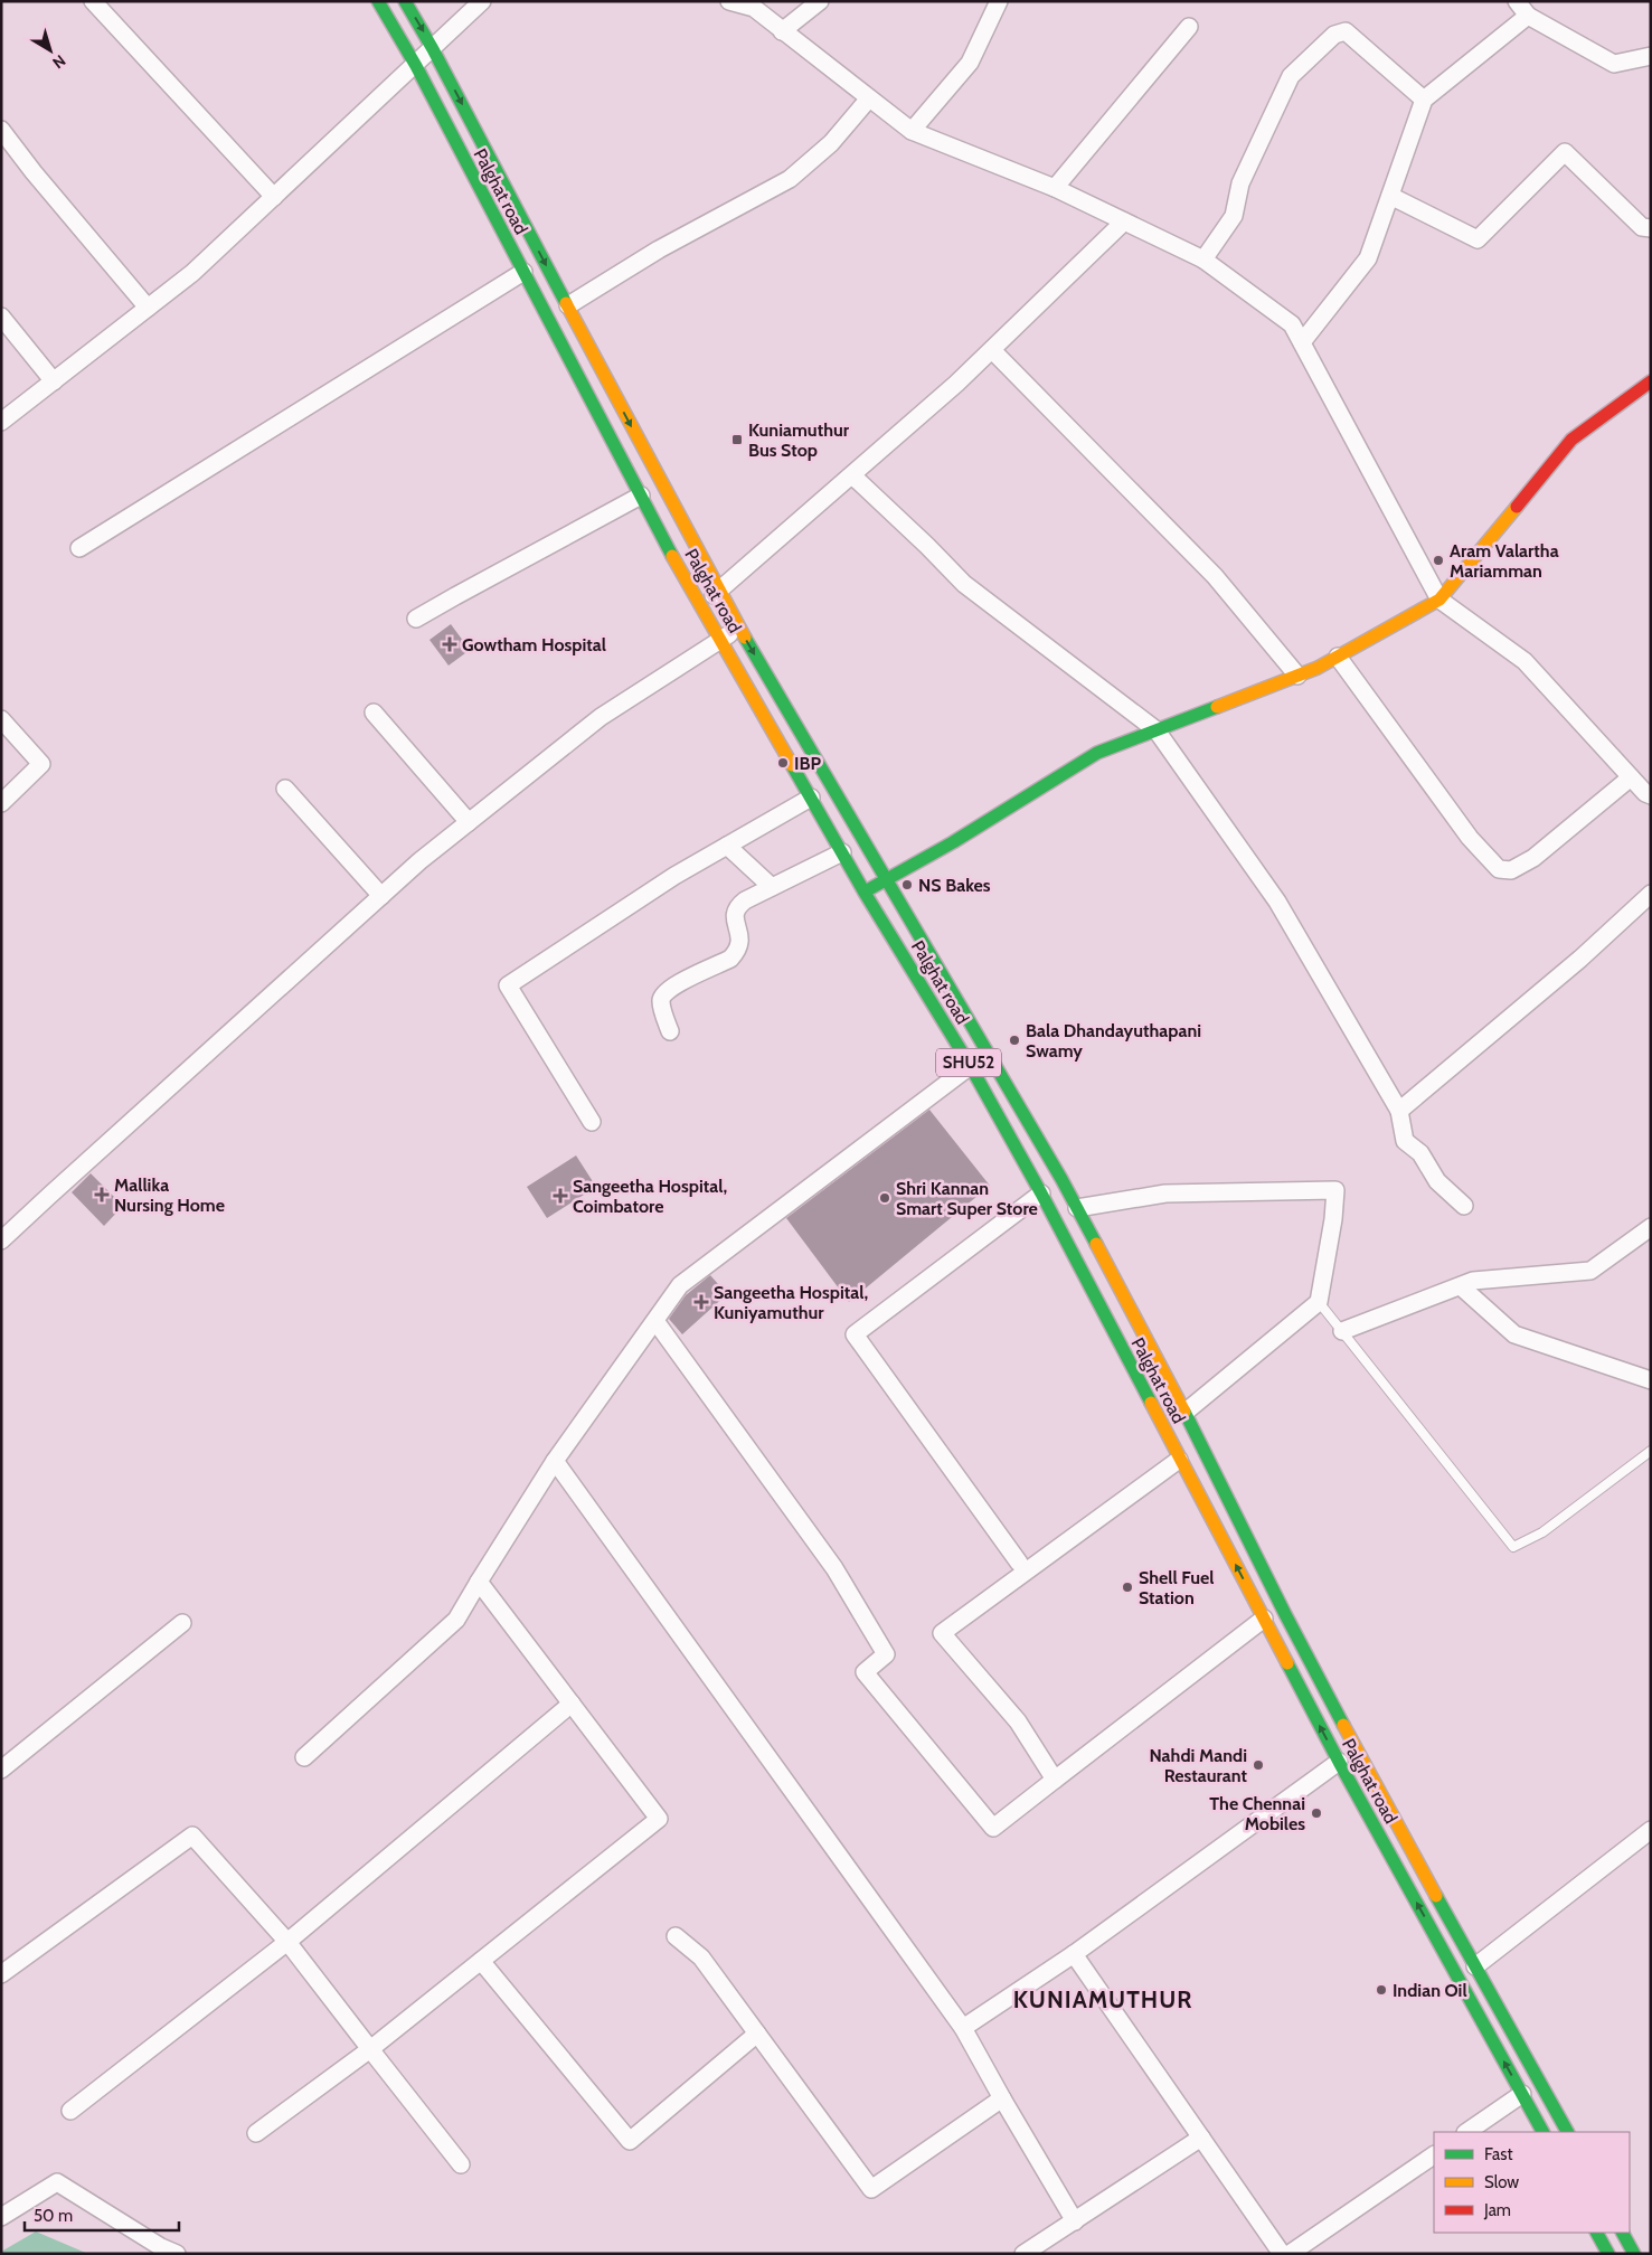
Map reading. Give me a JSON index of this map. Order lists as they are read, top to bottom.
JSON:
{
  "streets": {
    "main road": ["Palghat road", "SHU52"]
  },
  "districts": ["KUNIAMUTHUR"],
  "places": {
    "transit": ["Kuniamuthur Bus Stop"],
    "other": [
      "Aram Valartha Mariamman",
      "IBP",
      "NS Bakes",
      "Bala Dhandayuthapani Swamy",
      "Shri Kannan Smart Super Store",
      "Shell Fuel Station",
      "Nahdi Mandi Restaurant",
      "The Chennai Mobiles",
      "Indian Oil"
    ],
    "health": [
      "Gowtham Hospital",
      "Mallika Nursing Home",
      "Sangeetha Hospital, Coimbatore",
      "Sangeetha Hospital, Kuniyamuthur"
    ]
  },
  "legend": ["Fast", "Slow", "Jam"],
  "scale_bar": "50 m",
  "north": "bottom right"
}
